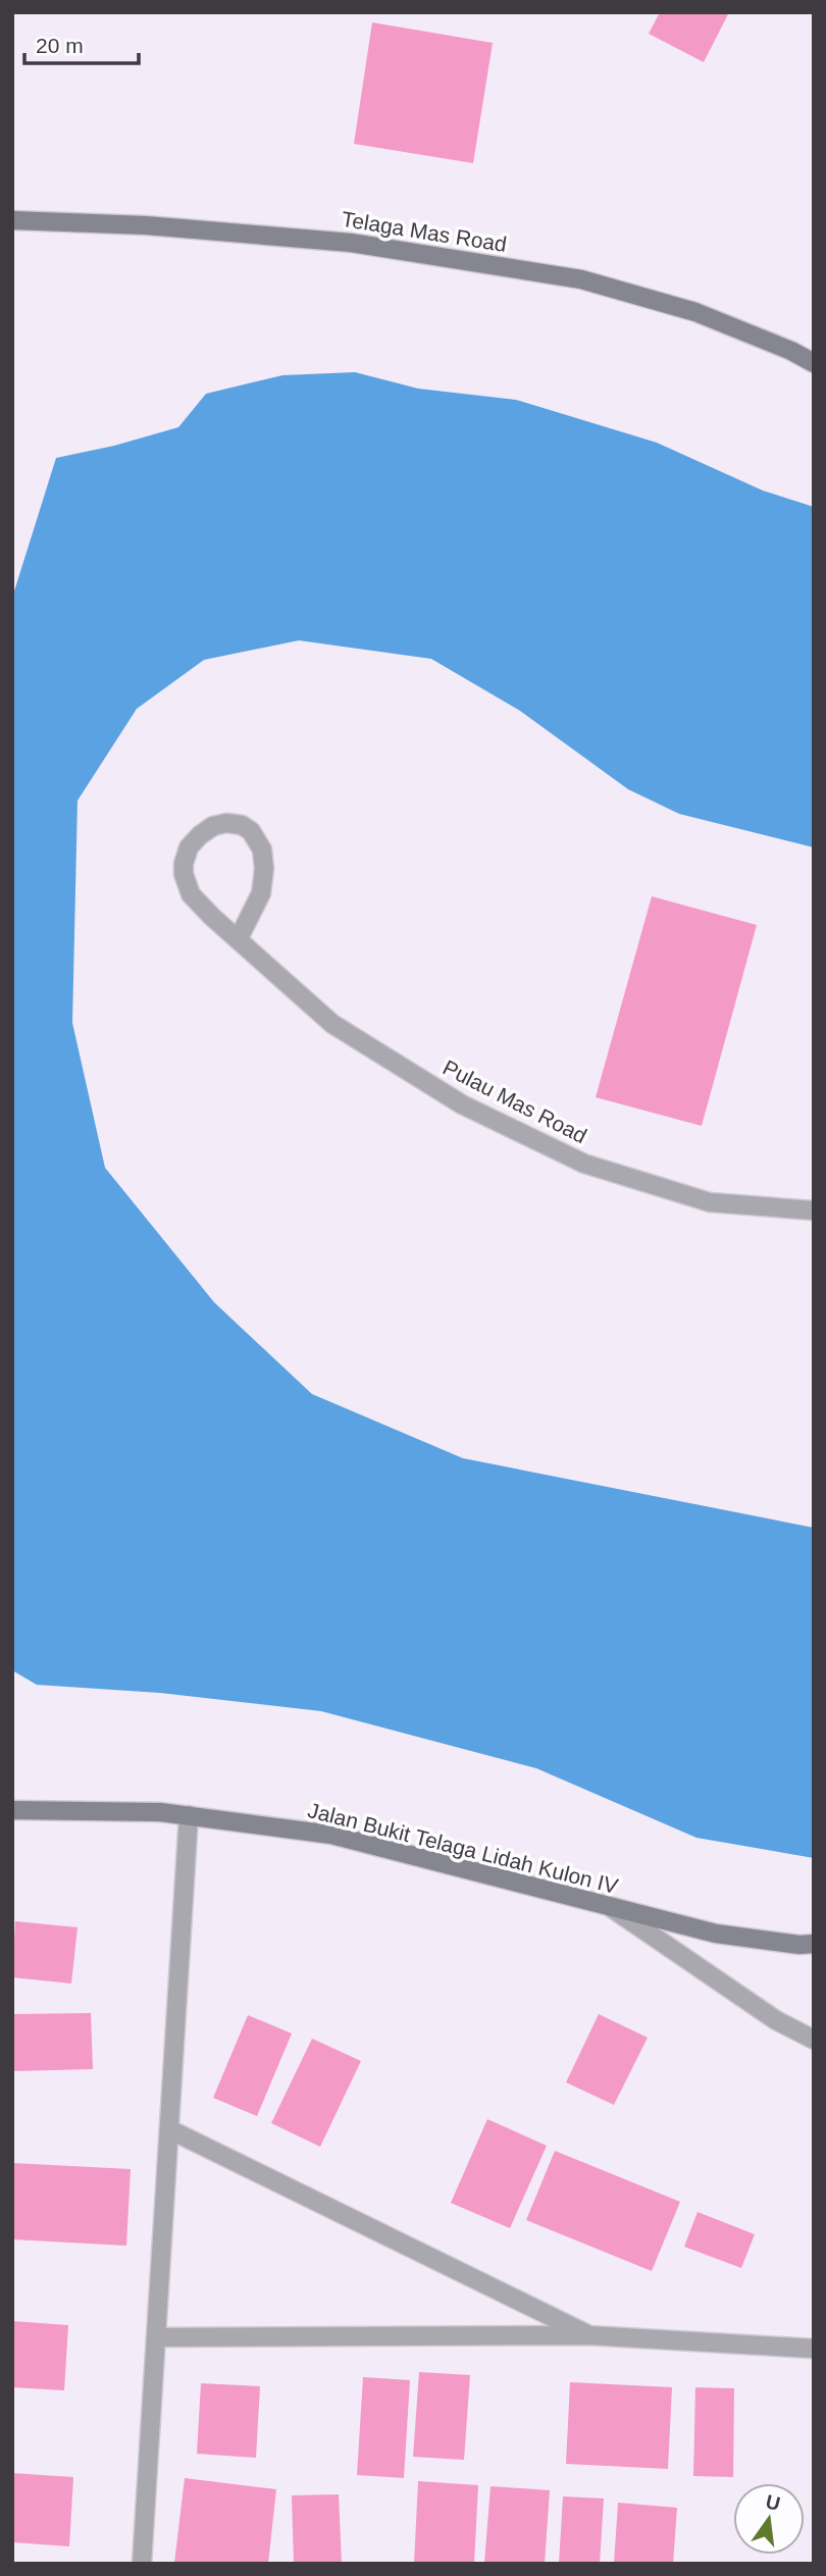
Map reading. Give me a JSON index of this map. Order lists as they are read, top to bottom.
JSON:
{
  "streets": {
    "main road": ["Telaga Mas Road", "Jalan Bukit Telaga Lidah Kulon IV"],
    "street": ["Pulau Mas Road"]
  },
  "scale_bar": "20 m",
  "north": "top"
}
